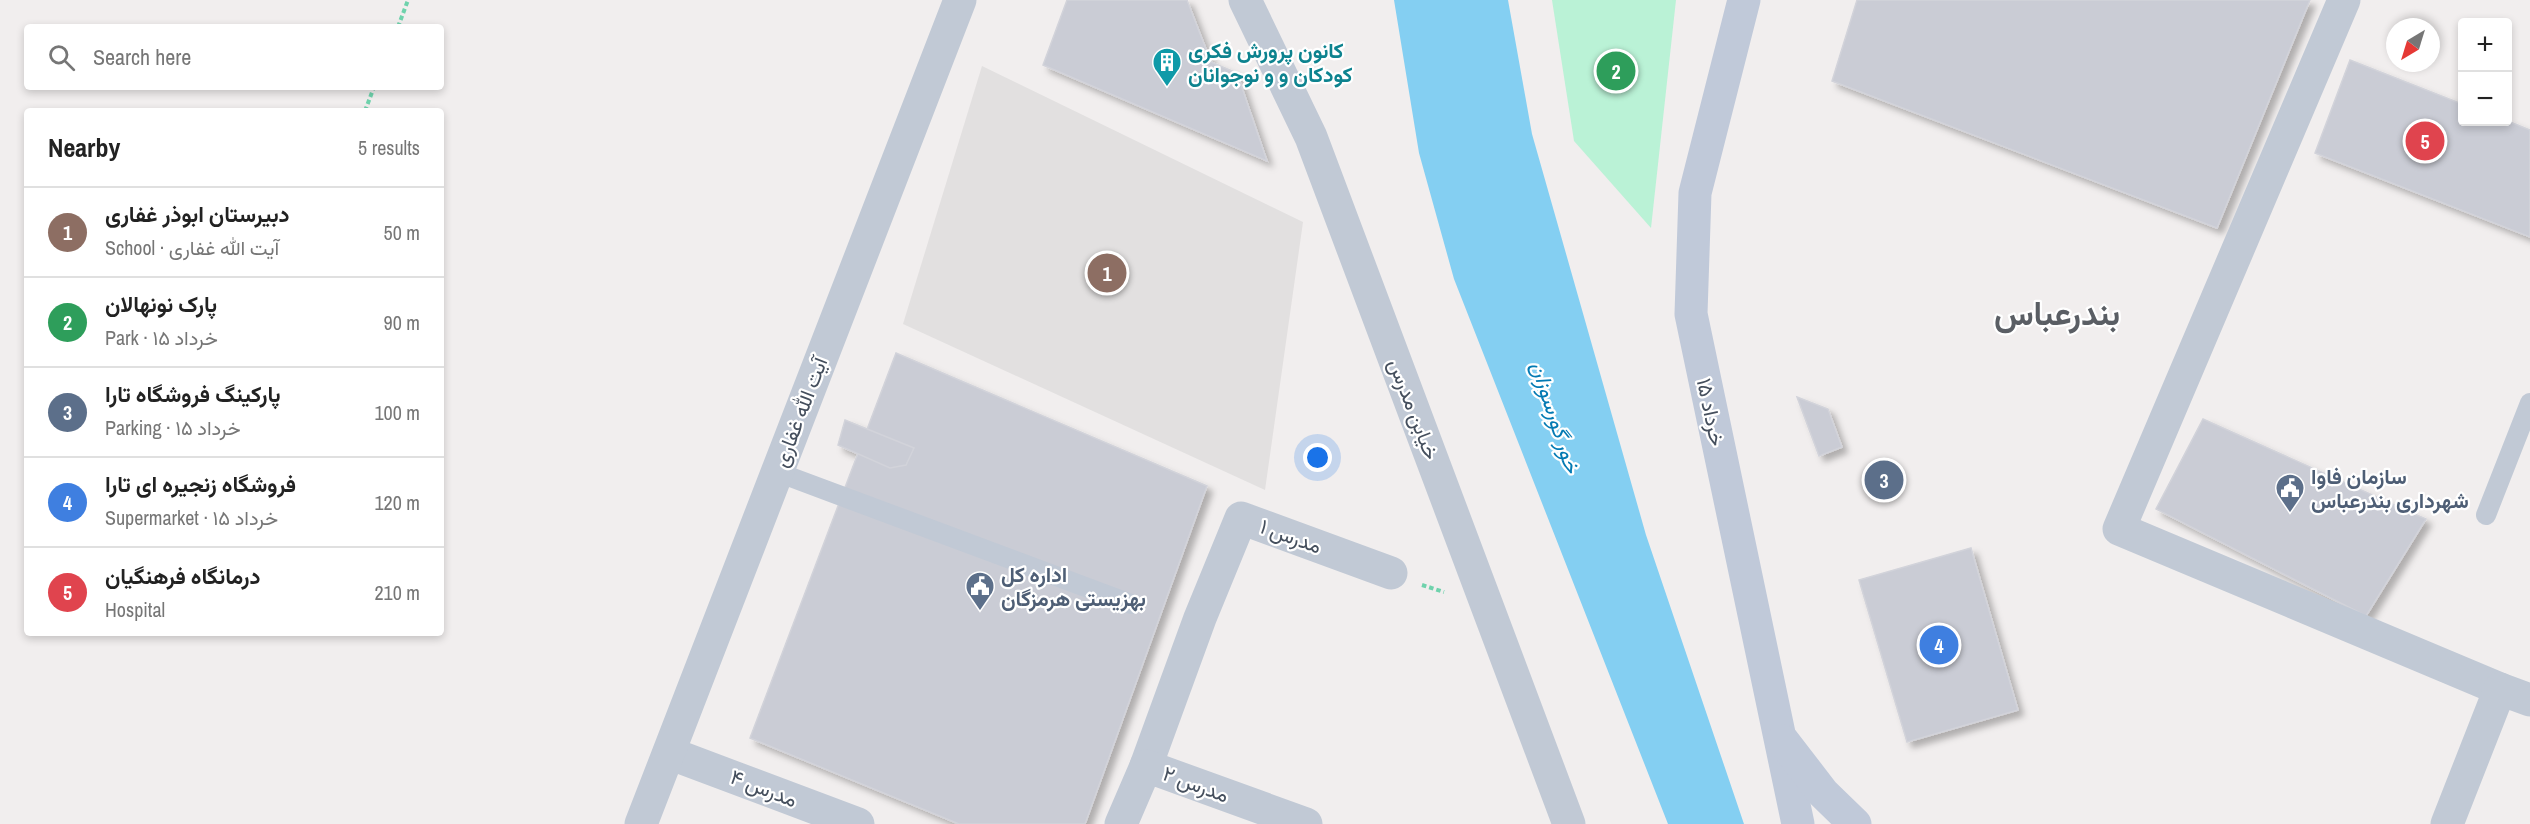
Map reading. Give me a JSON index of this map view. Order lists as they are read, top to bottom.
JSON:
{
  "streets": {
    "main road": ["۱۵ خرداد"],
    "street": [
      "خیابن مدرس",
      "آیت الله غفاری",
      "مدرس ۱",
      "مدرس ۲",
      "مدرس ۴"
    ]
  },
  "crossings": [
    ["آیت الله غفاری", "مدرس ۴"],
    ["مدرس ۱", "مدرس ۲"]
  ],
  "districts": ["بندرعباس"],
  "water": ["خور گورسوزان"],
  "places": {
    "building": ["کانون پرورش فکری کودکان و و نوجوانان"],
    "public building": ["سازمان فاوا شهرداری بندرعباس", "اداره کل بهزیستی هرمزگان"]
  },
  "north": "bottom left",
  "page": {
    "map_buttons": ["+", "−"],
    "search": "Search here",
    "pins": [
      "2",
      "5",
      "1",
      "3",
      "4"
    ],
    "heading": ["Nearby", "5 results"],
    "list": [
      {
        "mark": "1",
        "name": "دبیرستان ابوذر غفاری",
        "note": "School · آیت الله غفاری",
        "value": "50 m"
      },
      {
        "mark": "2",
        "name": "پارک نونهالان",
        "note": "Park · ۱۵ خرداد",
        "value": "90 m"
      },
      {
        "mark": "3",
        "name": "پارکینگ فروشگاه تارا",
        "note": "Parking · ۱۵ خرداد",
        "value": "100 m"
      },
      {
        "mark": "4",
        "name": "فروشگاه زنجیره ای تارا",
        "note": "Supermarket · ۱۵ خرداد",
        "value": "120 m"
      },
      {
        "mark": "5",
        "name": "درمانگاه فرهنگیان",
        "note": "Hospital",
        "value": "210 m"
      }
    ]
  }
}
